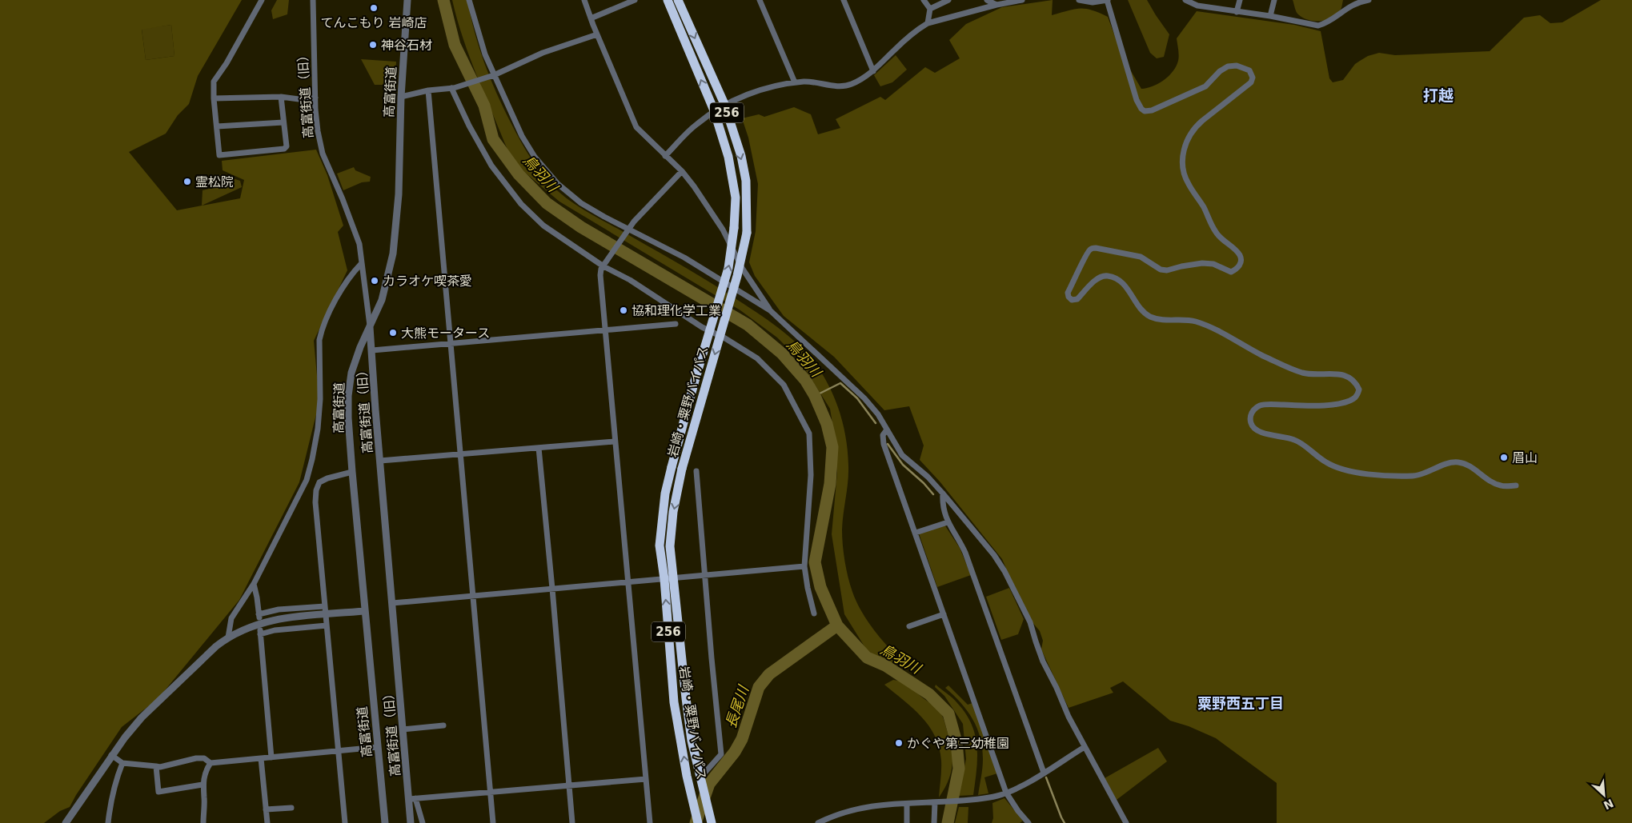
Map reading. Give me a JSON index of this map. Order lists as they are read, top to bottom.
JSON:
{
  "streets": {
    "highway": ["256", "岩崎・粟野バイパス"],
    "street": ["高富街道", "高富街道（旧）"]
  },
  "crossings": [
    ["高富街道", "高富街道（旧）"]
  ],
  "districts": ["打越", "粟野西五丁目"],
  "water": ["鳥羽川", "長尾川"],
  "places": [
    "てんこもり 岩崎店",
    "神谷石材",
    "霊松院",
    "カラオケ喫茶愛",
    "協和理化学工業",
    "大熊モータース",
    "眉山",
    "かぐや第三幼稚園"
  ],
  "north": "bottom right"
}
